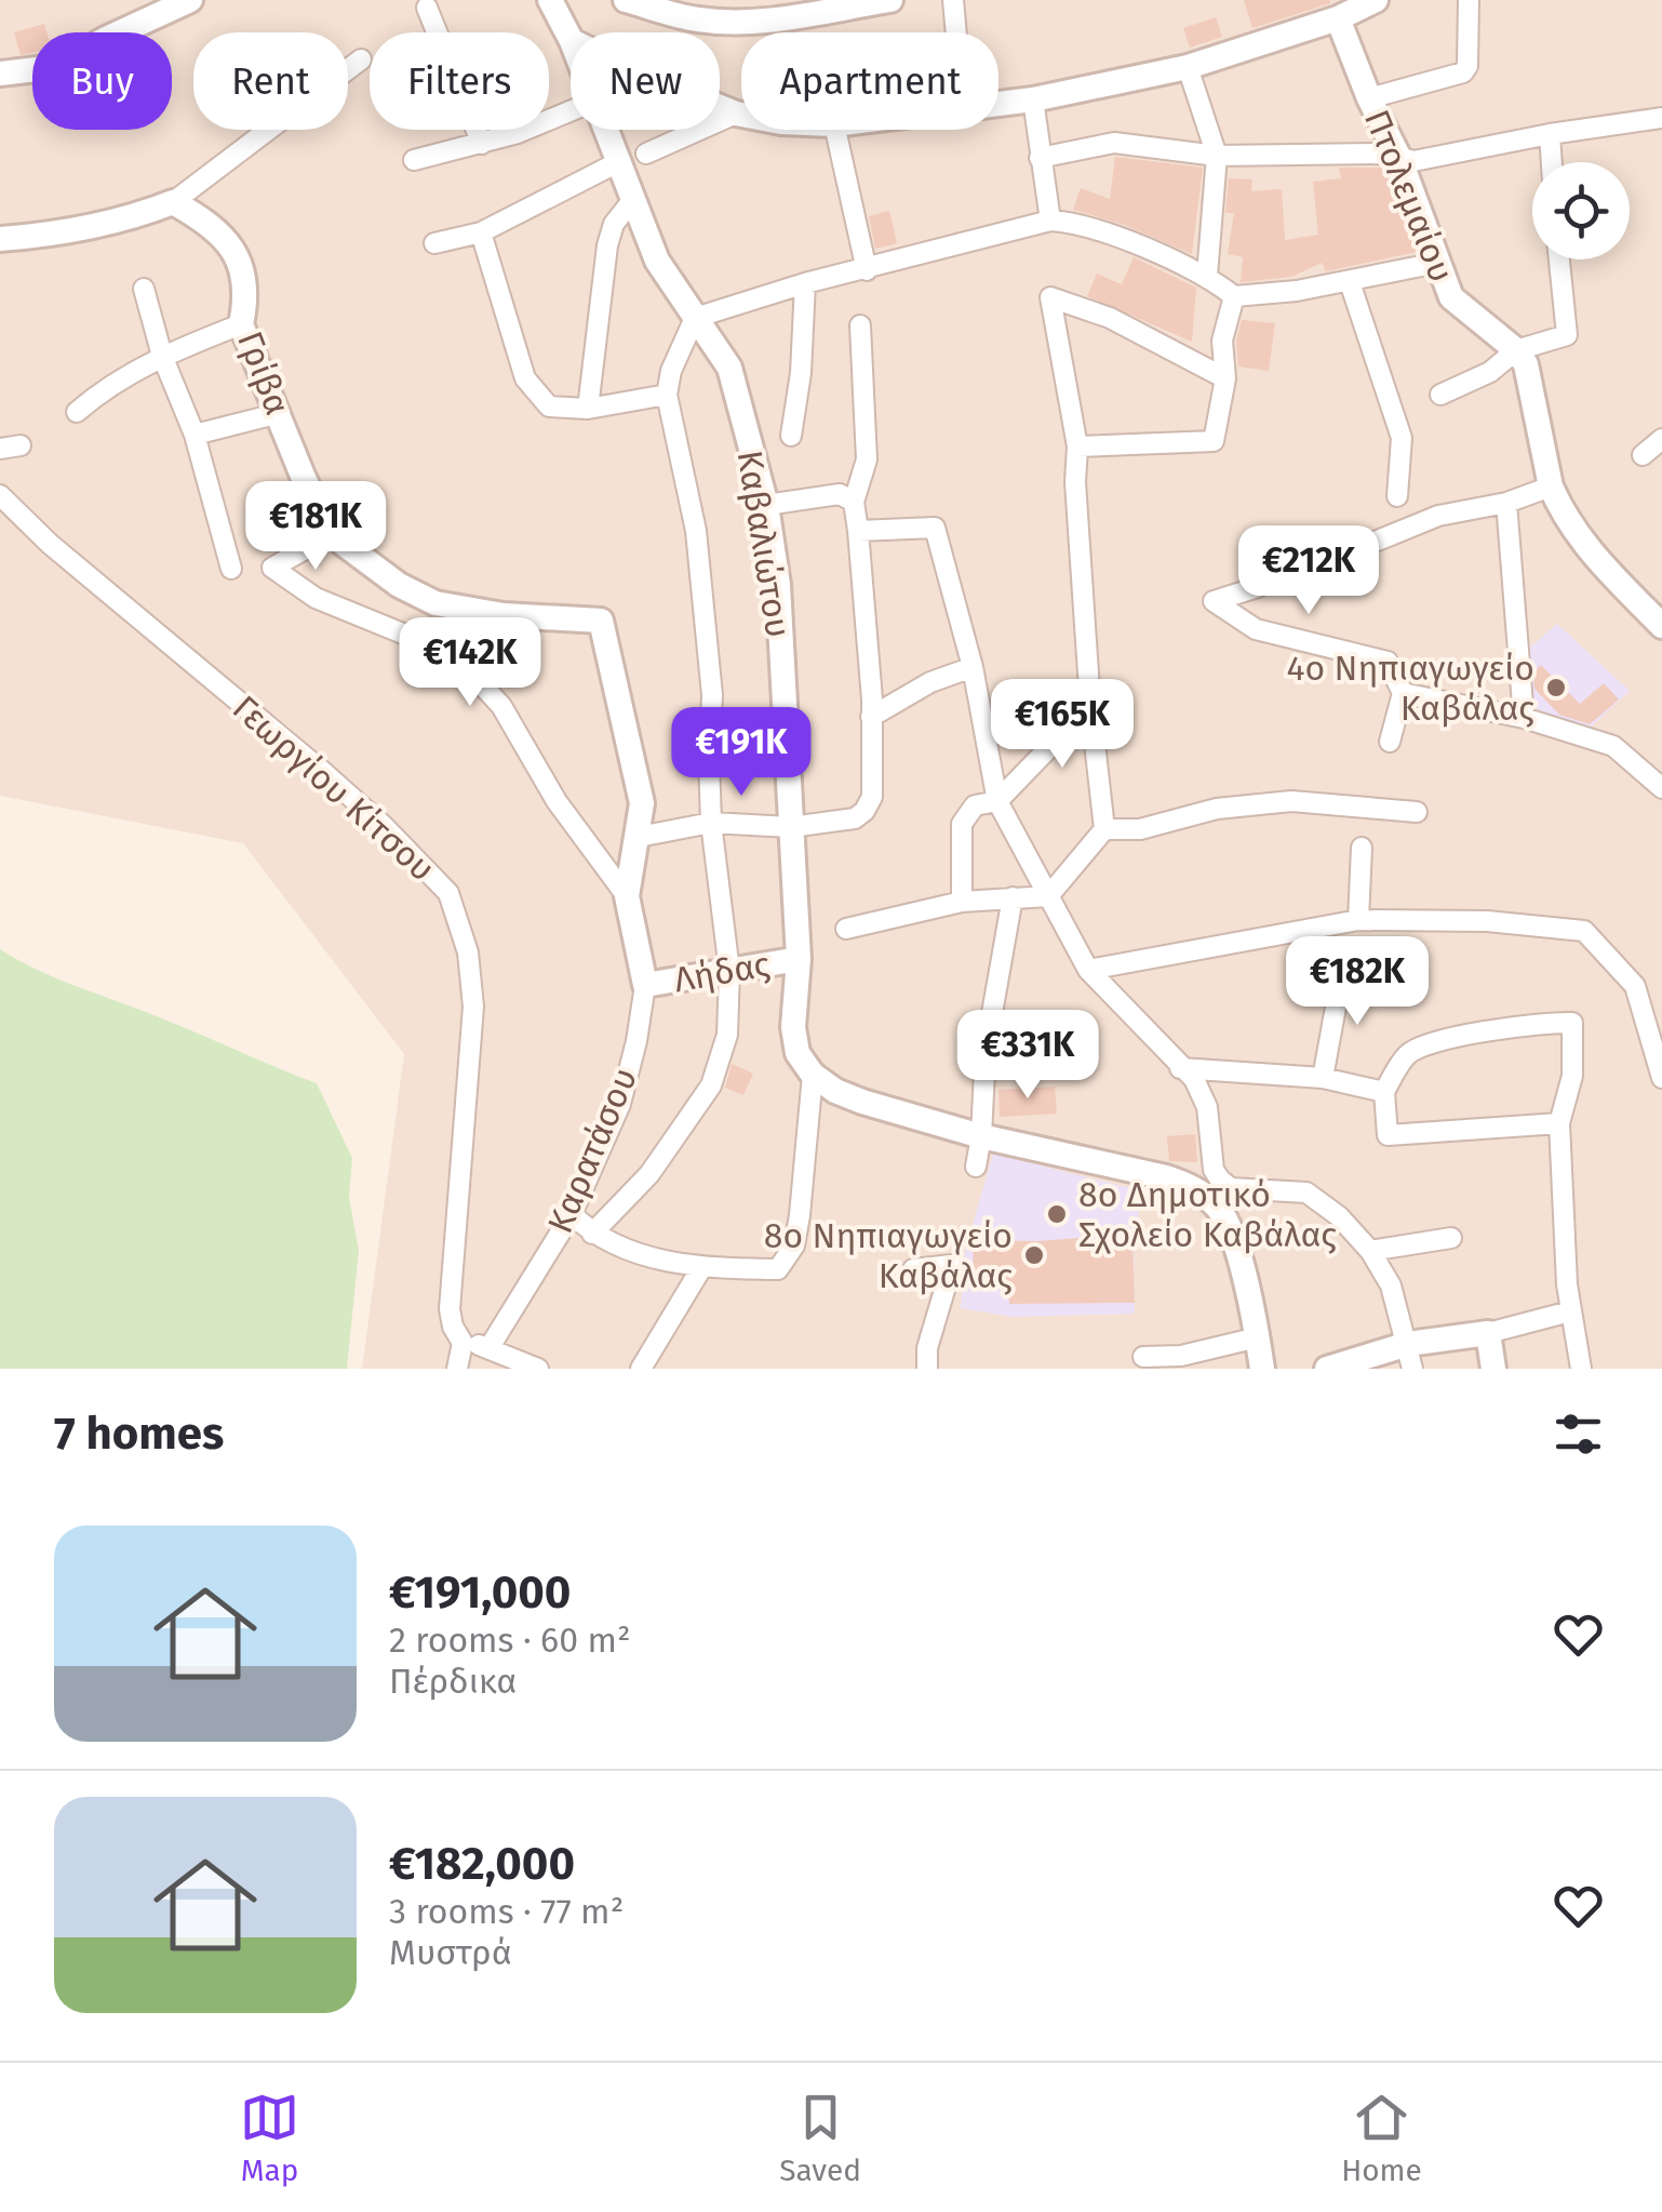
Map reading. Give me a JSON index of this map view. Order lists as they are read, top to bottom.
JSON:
{
  "streets": {
    "street": [
      "Πτολεμαίου",
      "Γρίβα",
      "Καβαλιώτου",
      "Γεωργίου Κίτσου",
      "Λήδας",
      "Καρατάσου"
    ]
  },
  "crossings": [
    ["Γρίβα", "Καρατάσου"],
    ["Καβαλιώτου", "Λήδας"],
    ["Λήδας", "Καρατάσου"]
  ],
  "places": ["4ο Νηπιαγωγείο Καβάλας", "8ο Δημοτικό Σχολείο Καβάλας", "8ο Νηπιαγωγείο Καβάλας"],
  "page": {
    "chip": [
      "Buy",
      "Rent",
      "Filters",
      "New",
      "Apartment"
    ],
    "price": [
      "€181K",
      "€212K",
      "€142K",
      "€165K",
      "€191K",
      "€182K",
      "€331K"
    ],
    "heading": "7 homes",
    "list": [
      {
        "name": "€191,000",
        "note": "2 rooms · 60 m² · Πέρδικα"
      },
      {
        "name": "€182,000",
        "note": "3 rooms · 77 m² · Μυστρά"
      }
    ],
    "tabs": ["Map", "Saved", "Home"]
  }
}
